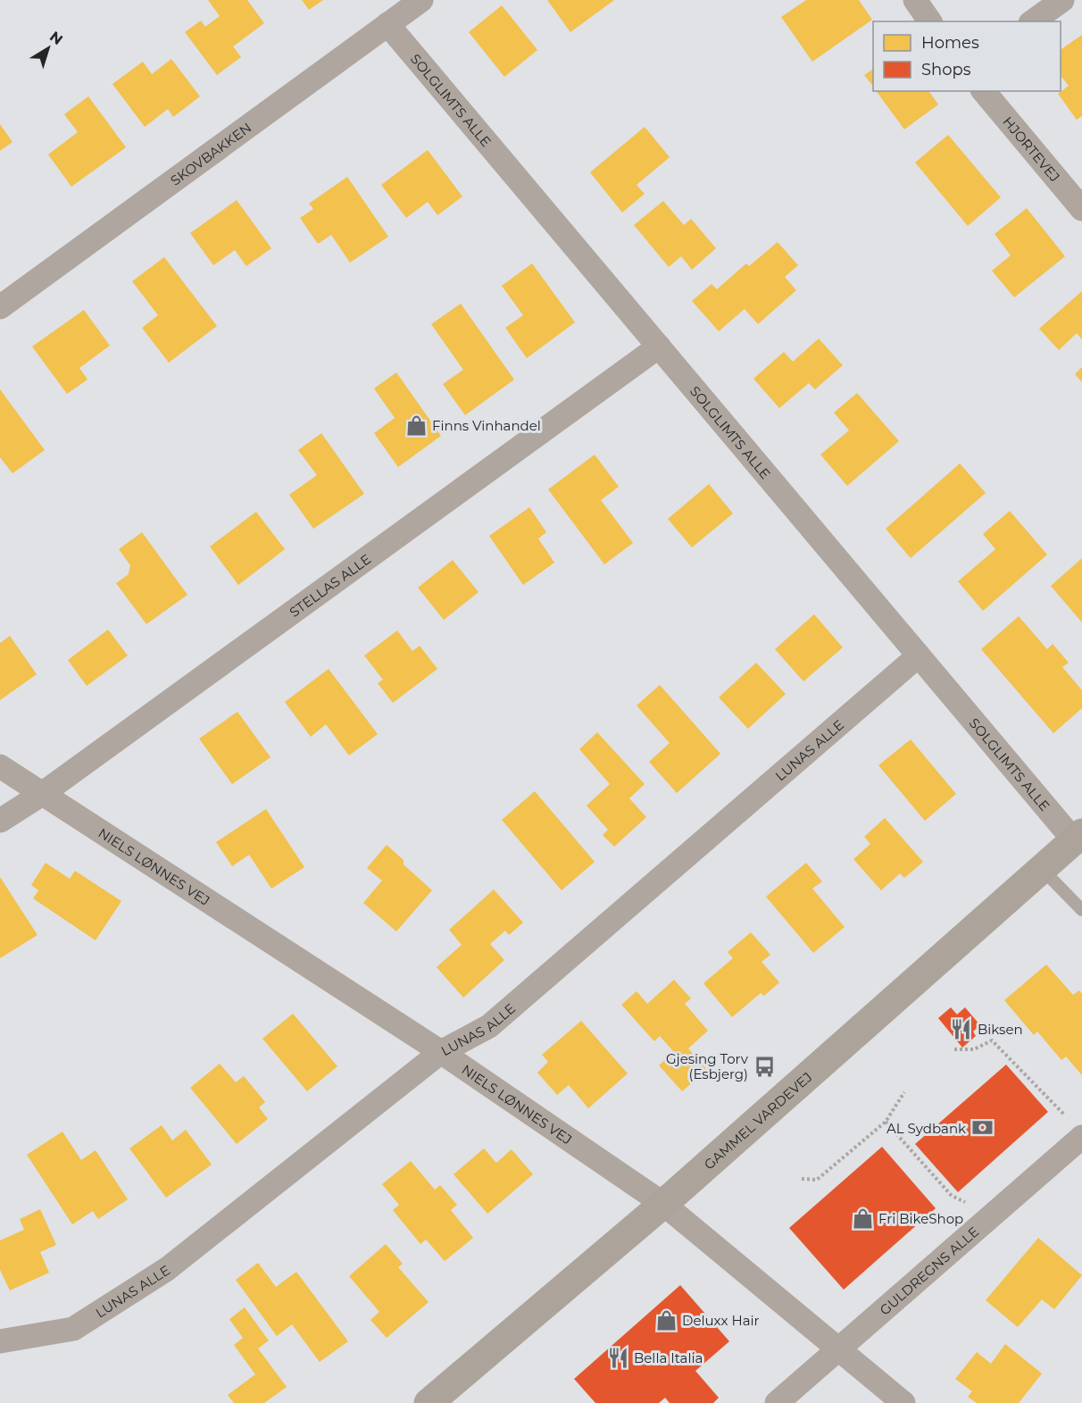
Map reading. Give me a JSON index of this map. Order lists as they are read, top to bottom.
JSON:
{
  "streets": {
    "street": [
      "SOLGLIMTS ALLE",
      "HJORTEVEJ",
      "SKOVBAKKEN",
      "STELLAS ALLE",
      "LUNAS ALLE",
      "NIELS LØNNES VEJ",
      "GAMMEL VARDEVEJ",
      "GULDREGNS ALLE"
    ]
  },
  "crossings": [
    ["SOLGLIMTS ALLE", "SKOVBAKKEN"],
    ["SOLGLIMTS ALLE", "STELLAS ALLE"],
    ["SOLGLIMTS ALLE", "LUNAS ALLE"],
    ["SOLGLIMTS ALLE", "GAMMEL VARDEVEJ"],
    ["STELLAS ALLE", "NIELS LØNNES VEJ"],
    ["LUNAS ALLE", "NIELS LØNNES VEJ"],
    ["NIELS LØNNES VEJ", "GAMMEL VARDEVEJ"],
    ["NIELS LØNNES VEJ", "GULDREGNS ALLE"]
  ],
  "places": {
    "shop": ["Finns Vinhandel", "Fri BikeShop", "Deluxx Hair"],
    "restaurant": ["Biksen", "Bella Italia"],
    "bus stop": ["Gjesing Torv (Esbjerg)"],
    "bank": ["AL Sydbank"]
  },
  "legend": ["Homes", "Shops"],
  "north": "top right"
}
